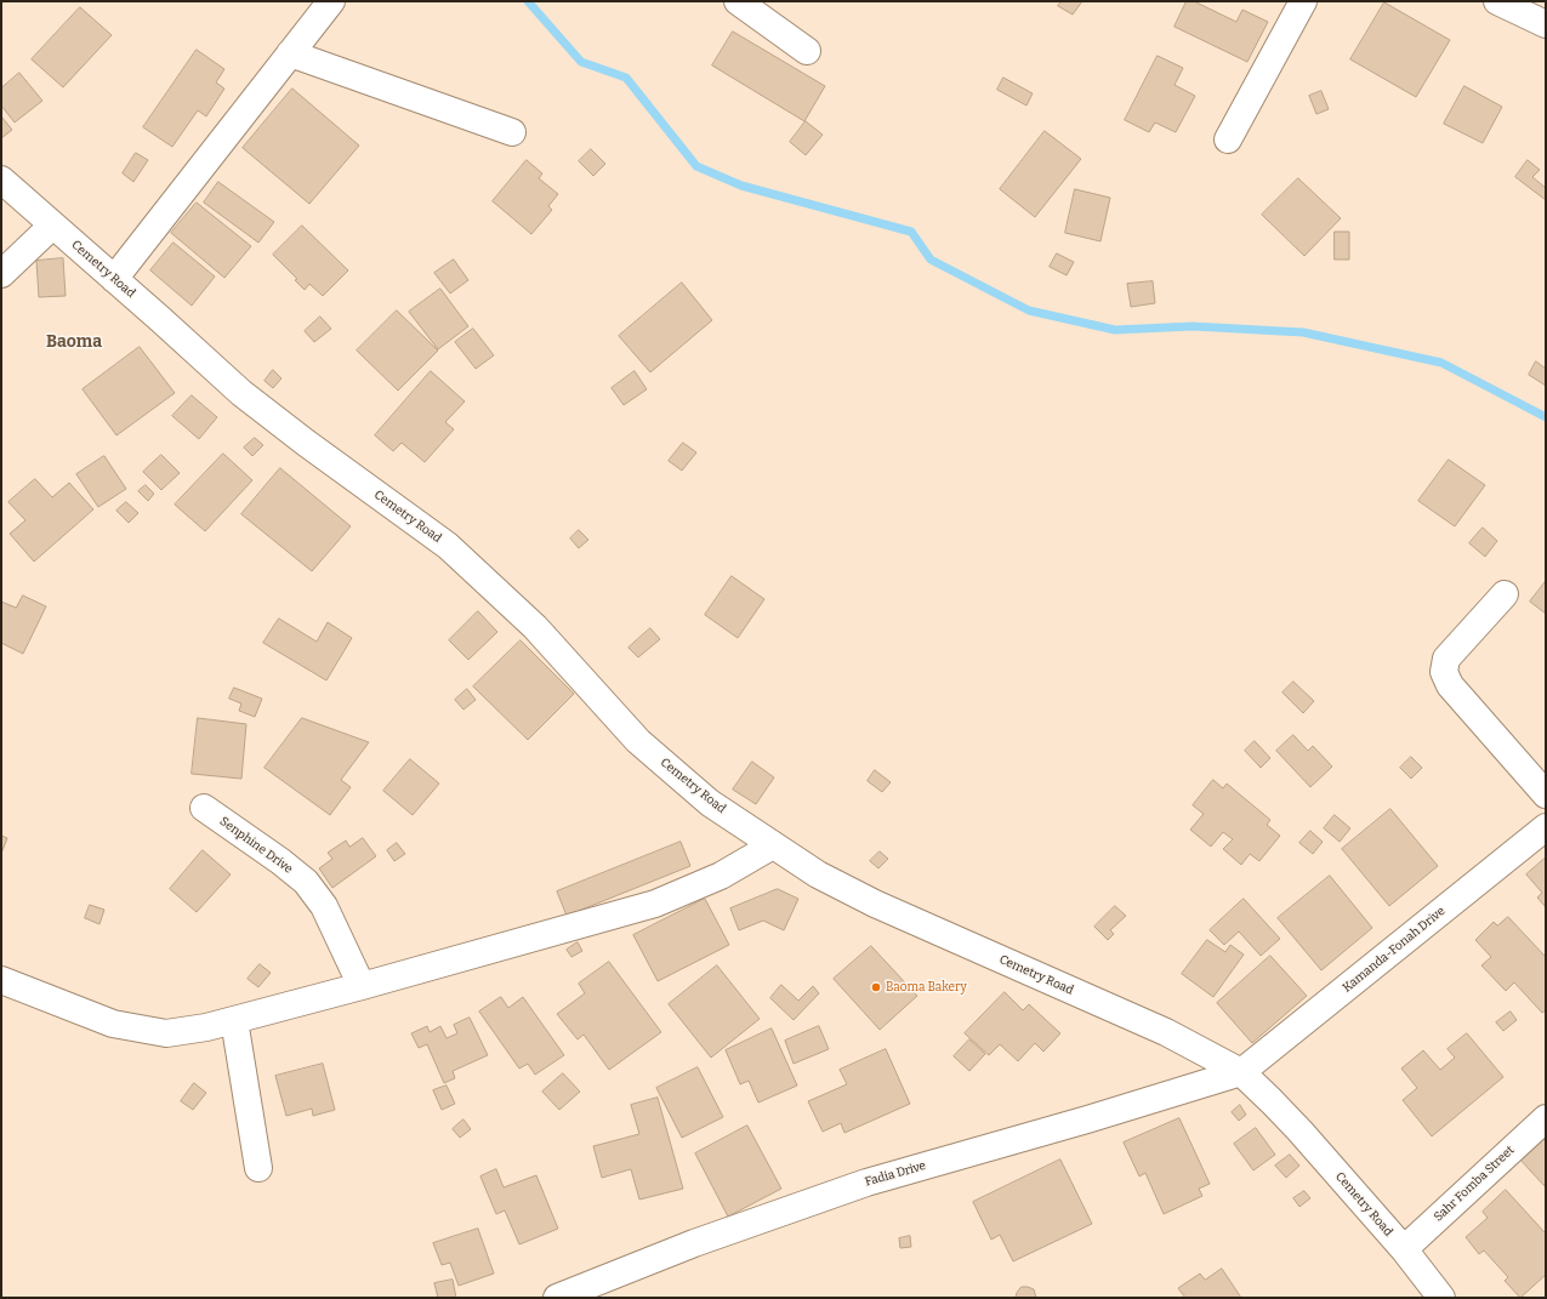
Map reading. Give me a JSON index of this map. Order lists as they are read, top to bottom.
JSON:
{
  "streets": {
    "street": [
      "Cemetry Road",
      "Senphine Drive",
      "Kamanda-Fonah Drive",
      "Fadia Drive",
      "Sahr Fomba Street"
    ]
  },
  "crossings": [
    ["Cemetry Road", "Kamanda-Fonah Drive"],
    ["Cemetry Road", "Fadia Drive"],
    ["Cemetry Road", "Sahr Fomba Street"],
    ["Kamanda-Fonah Drive", "Fadia Drive"]
  ],
  "districts": ["Baoma"],
  "places": ["Baoma Bakery"]
}
